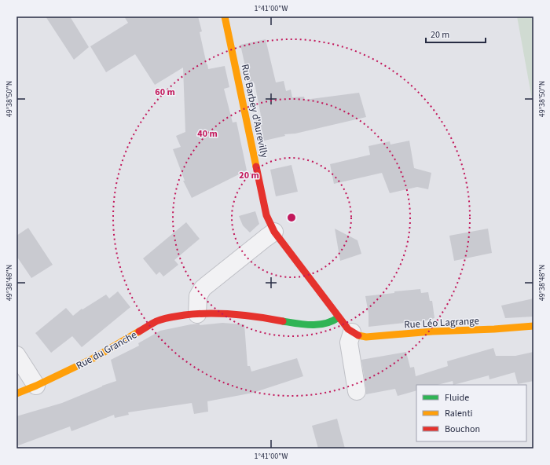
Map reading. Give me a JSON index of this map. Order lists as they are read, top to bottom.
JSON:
{
  "streets": {
    "street": ["Rue Barbey d'Aurevilly", "Rue Léo Lagrange", "Rue du Granche"]
  },
  "crossings": [
    ["Rue Barbey d'Aurevilly", "Rue Léo Lagrange"],
    ["Rue Barbey d'Aurevilly", "Rue du Granche"]
  ],
  "legend": ["Fluide", "Ralenti", "Bouchon"],
  "scale_bar": "20 m",
  "coordinates": ["1°41'00\"W", "49°38'50\"N", "49°38'48\"N"],
  "rings": ["60 m", "40 m", "20 m"]
}
